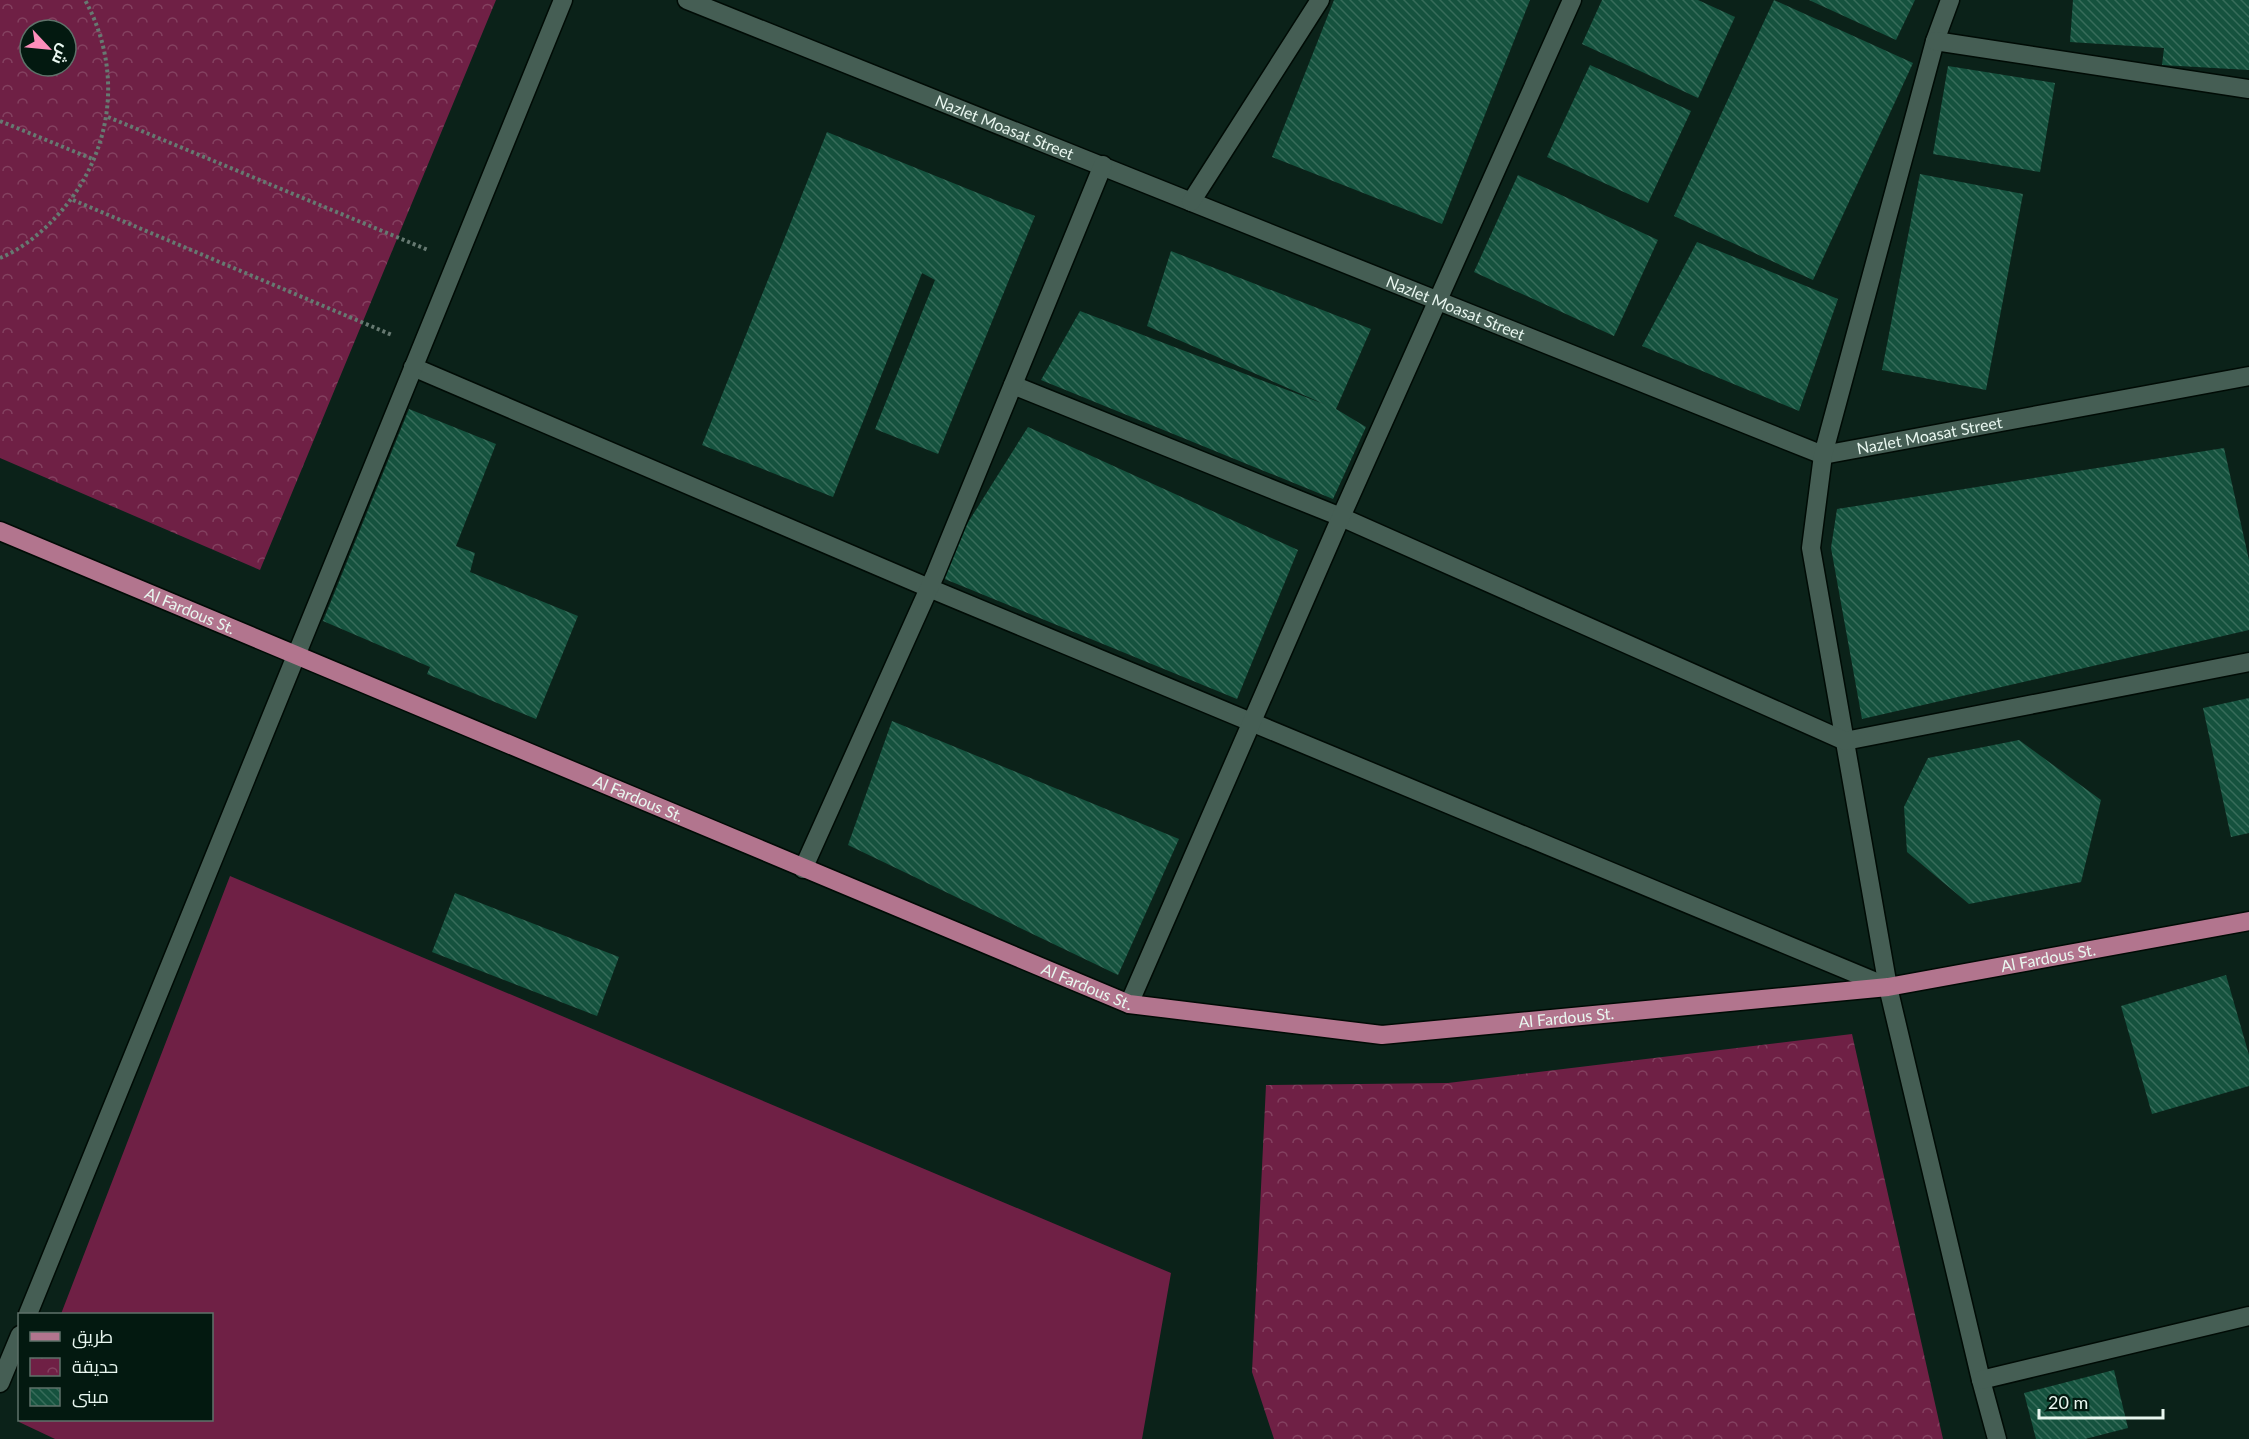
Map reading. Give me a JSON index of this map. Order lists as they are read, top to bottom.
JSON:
{
  "streets": {
    "main road": ["Al Fardous St."],
    "street": ["Nazlet Moasat Street"]
  },
  "legend": ["طريق", "حديقة", "مبنى"],
  "scale_bar": "20 m",
  "north": "bottom right"
}
